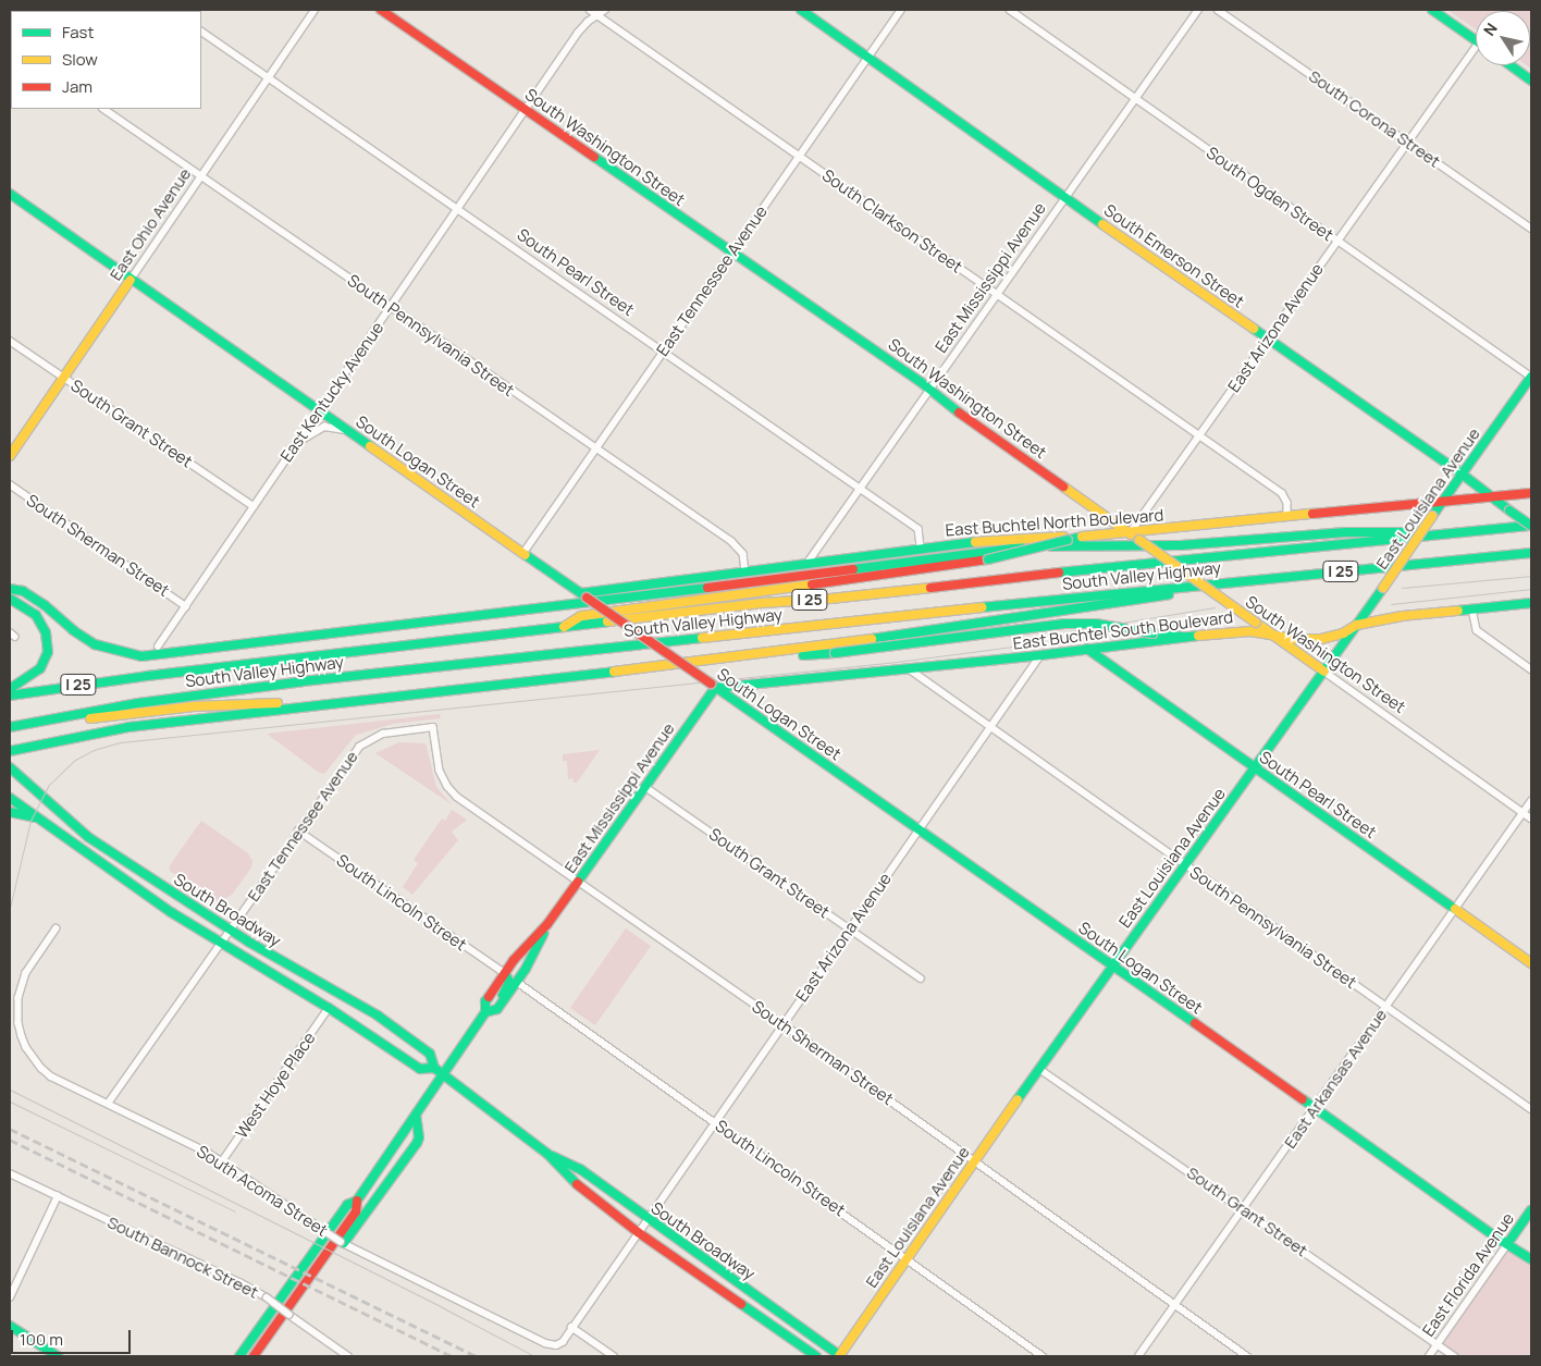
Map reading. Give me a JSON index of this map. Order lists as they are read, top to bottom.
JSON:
{
  "streets": {
    "main road": [
      "South Washington Street",
      "East Ohio Avenue",
      "South Emerson Street",
      "South Pearl Street",
      "East Mississippi Avenue",
      "South Logan Street",
      "East Louisiana Avenue",
      "East Buchtel North Boulevard",
      "I 25",
      "South Valley Highway",
      "East Buchtel South Boulevard",
      "South Broadway",
      "East Florida Avenue"
    ],
    "street": [
      "South Corona Street",
      "South Ogden Street",
      "South Clarkson Street",
      "East Tennessee Avenue",
      "East Arizona Avenue",
      "South Pennsylvania Street",
      "East Kentucky Avenue",
      "South Grant Street",
      "South Sherman Street",
      "South Lincoln Street",
      "East Arkansas Avenue",
      "West Hoye Place",
      "South Acoma Street",
      "South Bannock Street"
    ]
  },
  "crossings": [
    ["South Corona Street", "East Arizona Avenue"],
    ["South Washington Street", "East Mississippi Avenue"],
    ["South Washington Street", "East Tennessee Avenue"],
    ["South Washington Street", "East Arizona Avenue"],
    ["South Washington Street", "East Kentucky Avenue"],
    ["South Washington Street", "East Louisiana Avenue"],
    ["South Washington Street", "East Buchtel North Boulevard"],
    ["South Washington Street", "East Buchtel South Boulevard"],
    ["South Washington Street", "East Arkansas Avenue"],
    ["South Ogden Street", "East Mississippi Avenue"],
    ["South Ogden Street", "East Arizona Avenue"],
    ["South Ogden Street", "East Louisiana Avenue"],
    ["South Clarkson Street", "East Mississippi Avenue"],
    ["South Clarkson Street", "East Tennessee Avenue"],
    ["South Clarkson Street", "East Arizona Avenue"],
    ["South Clarkson Street", "East Kentucky Avenue"],
    ["South Clarkson Street", "East Buchtel North Boulevard"],
    ["East Ohio Avenue", "South Pearl Street"],
    ["East Ohio Avenue", "South Pennsylvania Street"],
    ["East Ohio Avenue", "South Grant Street"],
    ["East Ohio Avenue", "South Logan Street"],
    ["South Emerson Street", "East Mississippi Avenue"],
    ["South Emerson Street", "East Tennessee Avenue"],
    ["South Emerson Street", "East Arizona Avenue"],
    ["South Emerson Street", "East Louisiana Avenue"],
    ["South Emerson Street", "East Buchtel North Boulevard"],
    ["South Emerson Street", "South Valley Highway"],
    ["South Pearl Street", "East Mississippi Avenue"],
    ["South Pearl Street", "East Tennessee Avenue"],
    ["South Pearl Street", "East Kentucky Avenue"],
    ["South Pearl Street", "East Louisiana Avenue"],
    ["South Pearl Street", "East Buchtel North Boulevard"],
    ["South Pearl Street", "East Buchtel South Boulevard"],
    ["South Pearl Street", "East Arkansas Avenue"],
    ["East Mississippi Avenue", "South Grant Street"],
    ["East Mississippi Avenue", "South Logan Street"],
    ["East Mississippi Avenue", "East Buchtel North Boulevard"],
    ["East Mississippi Avenue", "South Sherman Street"],
    ["East Mississippi Avenue", "East Buchtel South Boulevard"],
    ["East Mississippi Avenue", "South Lincoln Street"],
    ["East Mississippi Avenue", "South Broadway"],
    ["East Tennessee Avenue", "South Pennsylvania Street"],
    ["East Tennessee Avenue", "South Logan Street"],
    ["East Tennessee Avenue", "South Sherman Street"],
    ["East Tennessee Avenue", "South Lincoln Street"],
    ["East Tennessee Avenue", "South Broadway"],
    ["East Tennessee Avenue", "South Acoma Street"],
    ["East Arizona Avenue", "South Pennsylvania Street"],
    ["East Arizona Avenue", "South Grant Street"],
    ["East Arizona Avenue", "South Logan Street"],
    ["East Arizona Avenue", "East Buchtel North Boulevard"],
    ["East Arizona Avenue", "South Sherman Street"],
    ["East Arizona Avenue", "East Buchtel South Boulevard"],
    ["East Arizona Avenue", "South Lincoln Street"],
    ["East Arizona Avenue", "South Broadway"],
    ["East Arizona Avenue", "South Acoma Street"],
    ["South Pennsylvania Street", "East Kentucky Avenue"],
    ["South Pennsylvania Street", "East Louisiana Avenue"],
    ["South Pennsylvania Street", "East Buchtel North Boulevard"],
    ["South Pennsylvania Street", "East Buchtel South Boulevard"],
    ["South Pennsylvania Street", "East Arkansas Avenue"],
    ["East Kentucky Avenue", "South Grant Street"],
    ["East Kentucky Avenue", "South Logan Street"],
    ["East Kentucky Avenue", "South Sherman Street"],
    ["South Grant Street", "East Louisiana Avenue"],
    ["South Grant Street", "East Arkansas Avenue"],
    ["South Grant Street", "East Florida Avenue"],
    ["South Logan Street", "East Louisiana Avenue"],
    ["South Logan Street", "East Buchtel North Boulevard"],
    ["South Logan Street", "East Buchtel South Boulevard"],
    ["South Logan Street", "East Arkansas Avenue"],
    ["South Logan Street", "East Florida Avenue"],
    ["East Louisiana Avenue", "East Buchtel North Boulevard"],
    ["East Louisiana Avenue", "South Sherman Street"],
    ["East Louisiana Avenue", "East Buchtel South Boulevard"],
    ["East Louisiana Avenue", "South Lincoln Street"],
    ["East Louisiana Avenue", "South Broadway"],
    ["South Sherman Street", "East Arkansas Avenue"],
    ["South Broadway", "West Hoye Place"],
    ["West Hoye Place", "South Acoma Street"]
  ],
  "legend": ["Fast", "Slow", "Jam"],
  "scale_bar": "100 m",
  "north": "top left"
}
